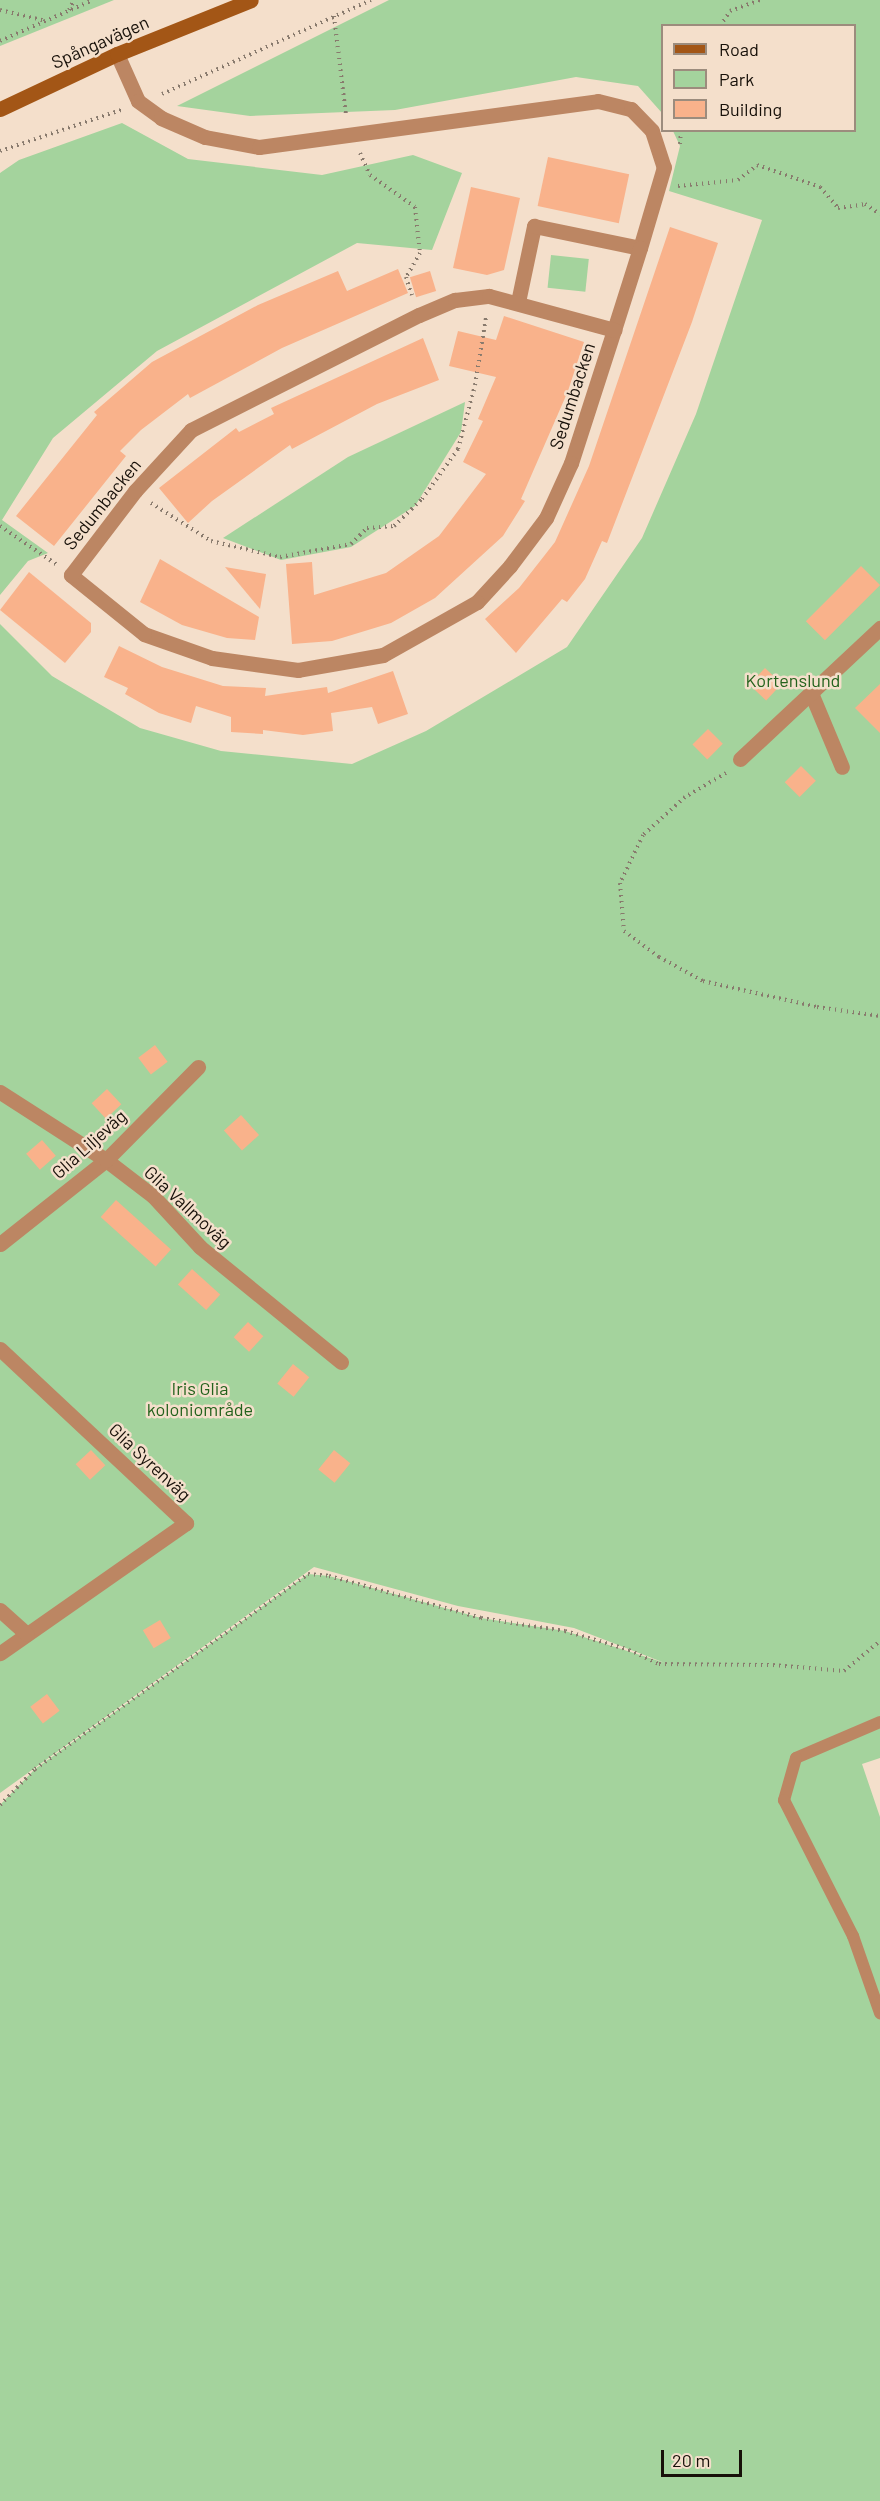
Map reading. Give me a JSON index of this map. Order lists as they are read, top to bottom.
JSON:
{
  "streets": {
    "street": [
      "Spångavägen",
      "Sedumbacken",
      "Glia Liljeväg",
      "Glia Vallmoväg",
      "Glia Syrenväg"
    ]
  },
  "crossings": [
    ["Glia Liljeväg", "Glia Vallmoväg"]
  ],
  "parks": ["Kortenslund", "Iris Glia koloniområde"],
  "legend": ["Road", "Park", "Building"],
  "scale_bar": "20 m"
}
